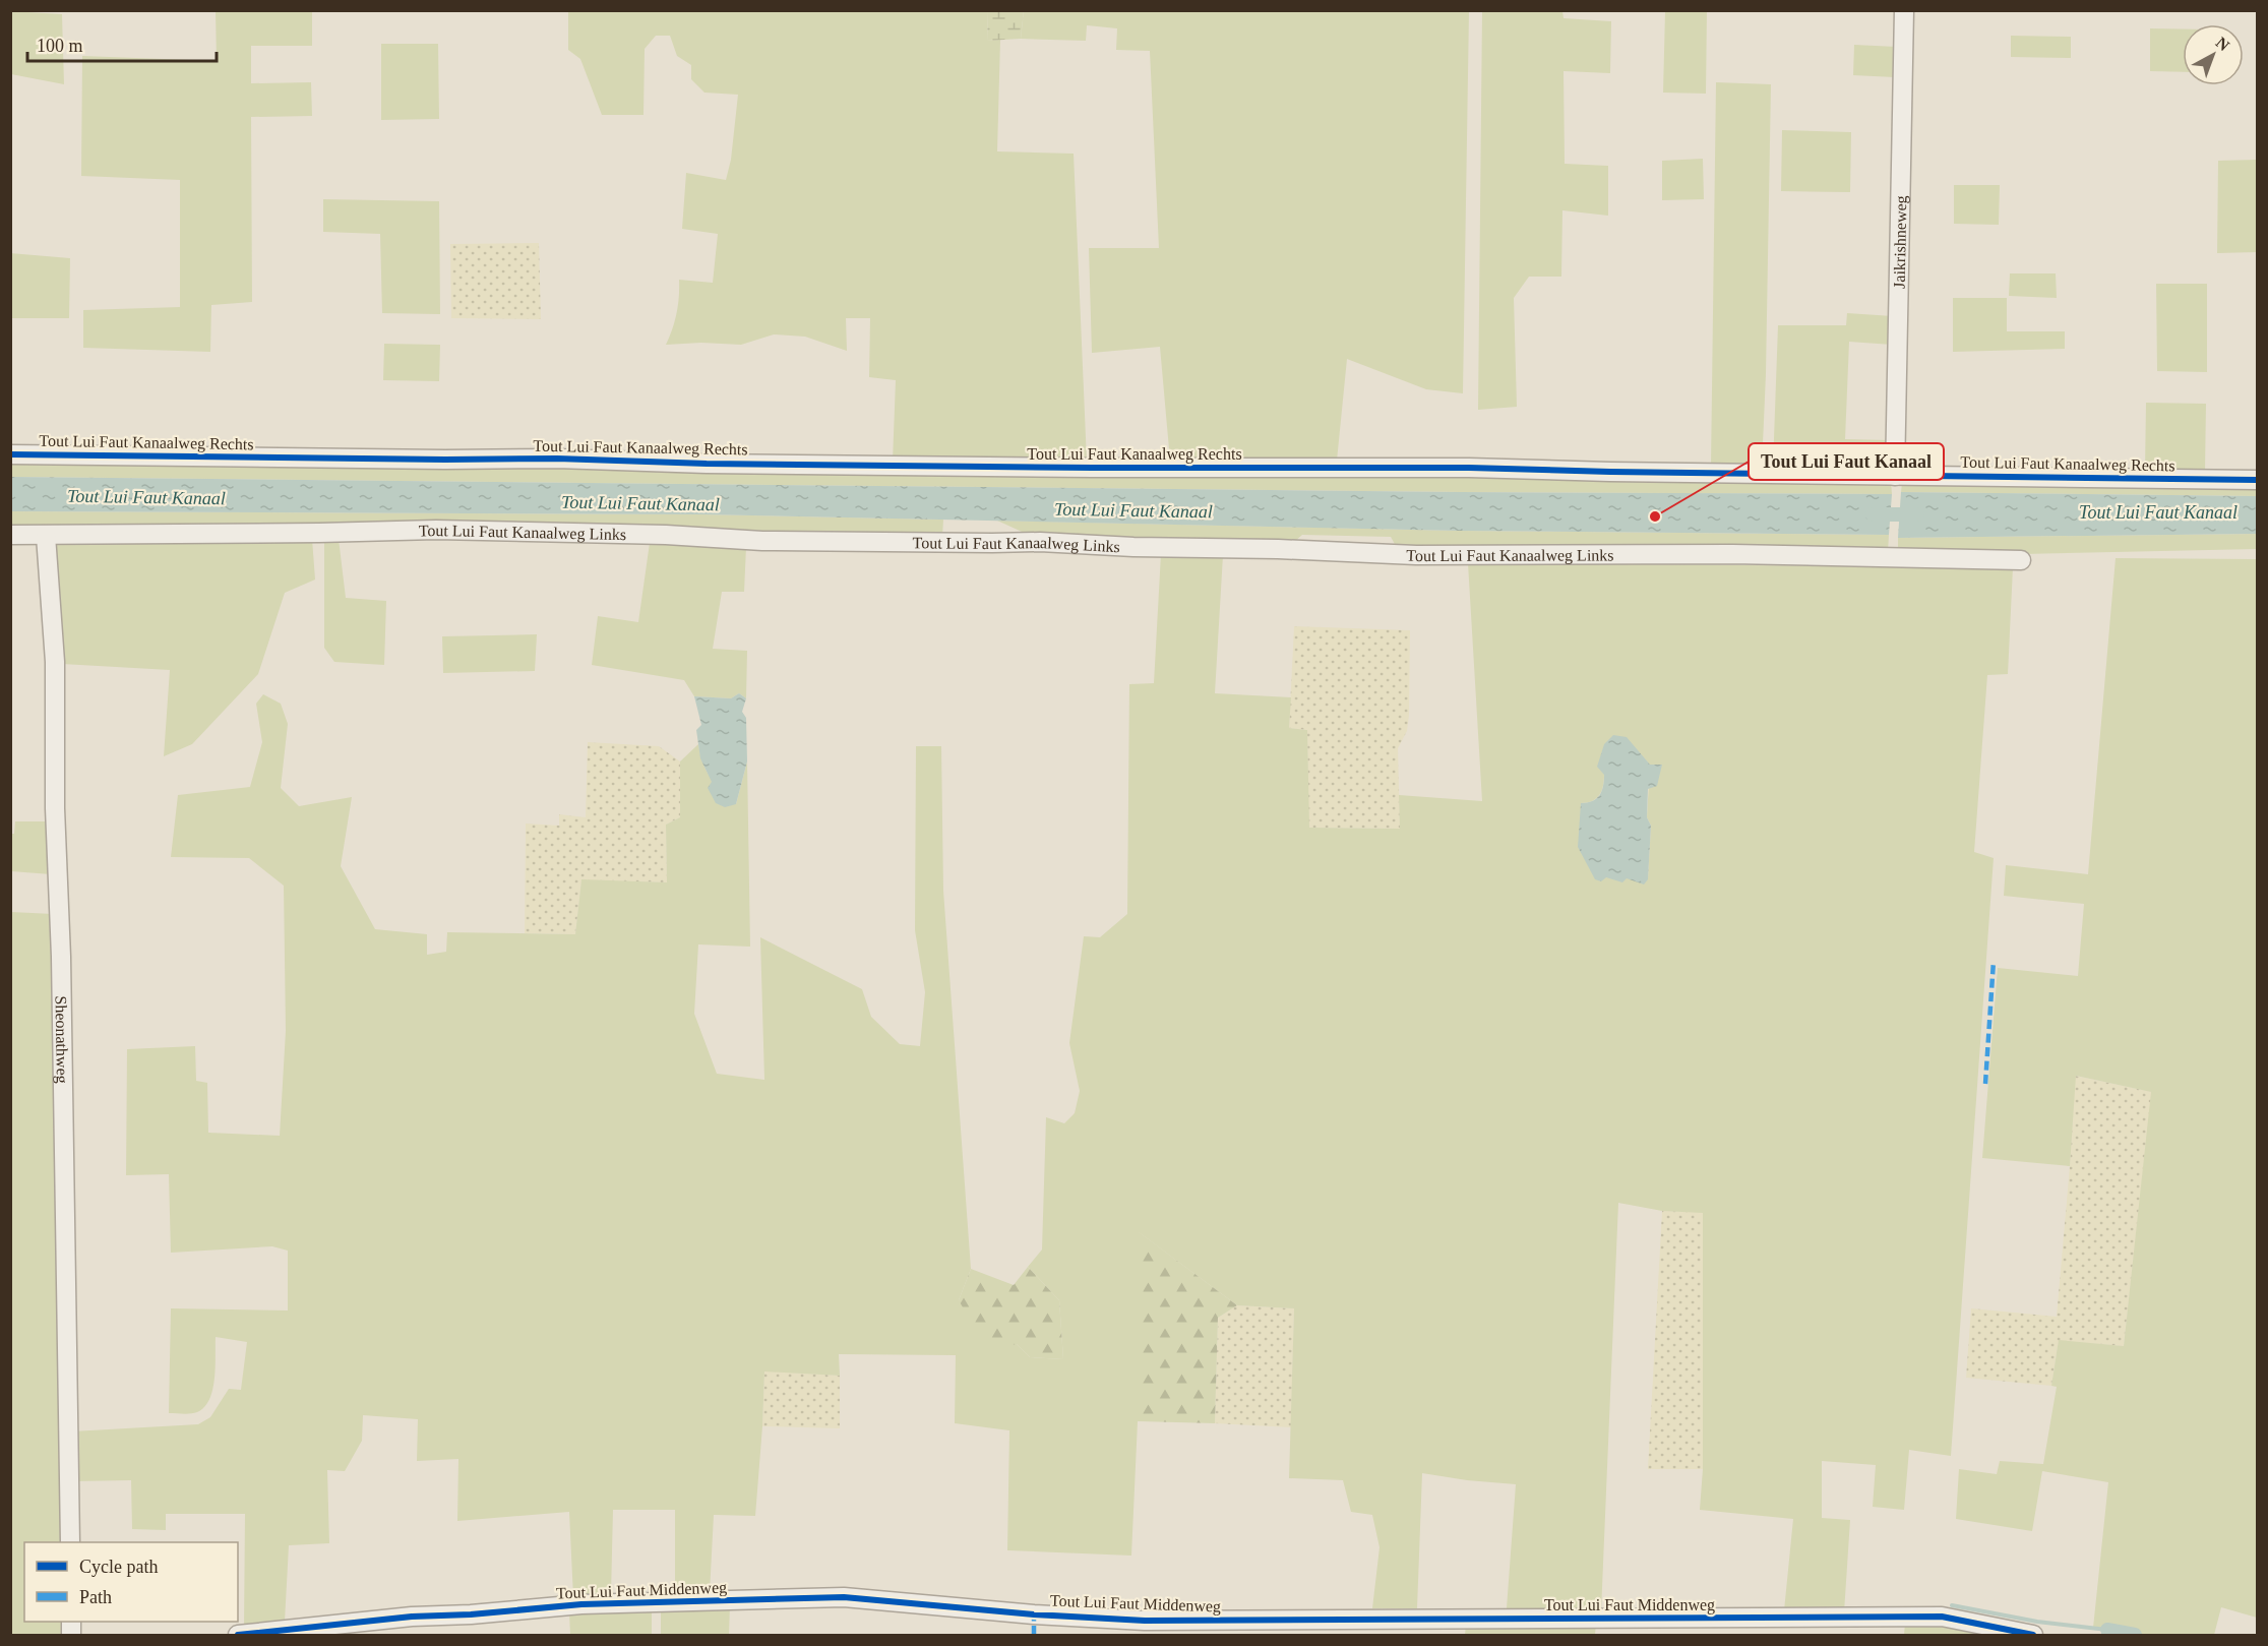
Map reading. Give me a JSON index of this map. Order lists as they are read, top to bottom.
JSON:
{
  "streets": {
    "street": [
      "Jaikrishneweg",
      "Tout Lui Faut Kanaalweg Rechts",
      "Tout Lui Faut Kanaalweg Links",
      "Sheonathweg",
      "Tout Lui Faut Middenweg"
    ]
  },
  "crossings": [
    ["Jaikrishneweg", "Tout Lui Faut Kanaalweg Rechts"],
    ["Tout Lui Faut Kanaalweg Links", "Sheonathweg"]
  ],
  "water": ["Tout Lui Faut Kanaal"],
  "places": ["Tout Lui Faut Kanaal"],
  "legend": ["Cycle path", "Path"],
  "scale_bar": "100 m",
  "north": "top right"
}
